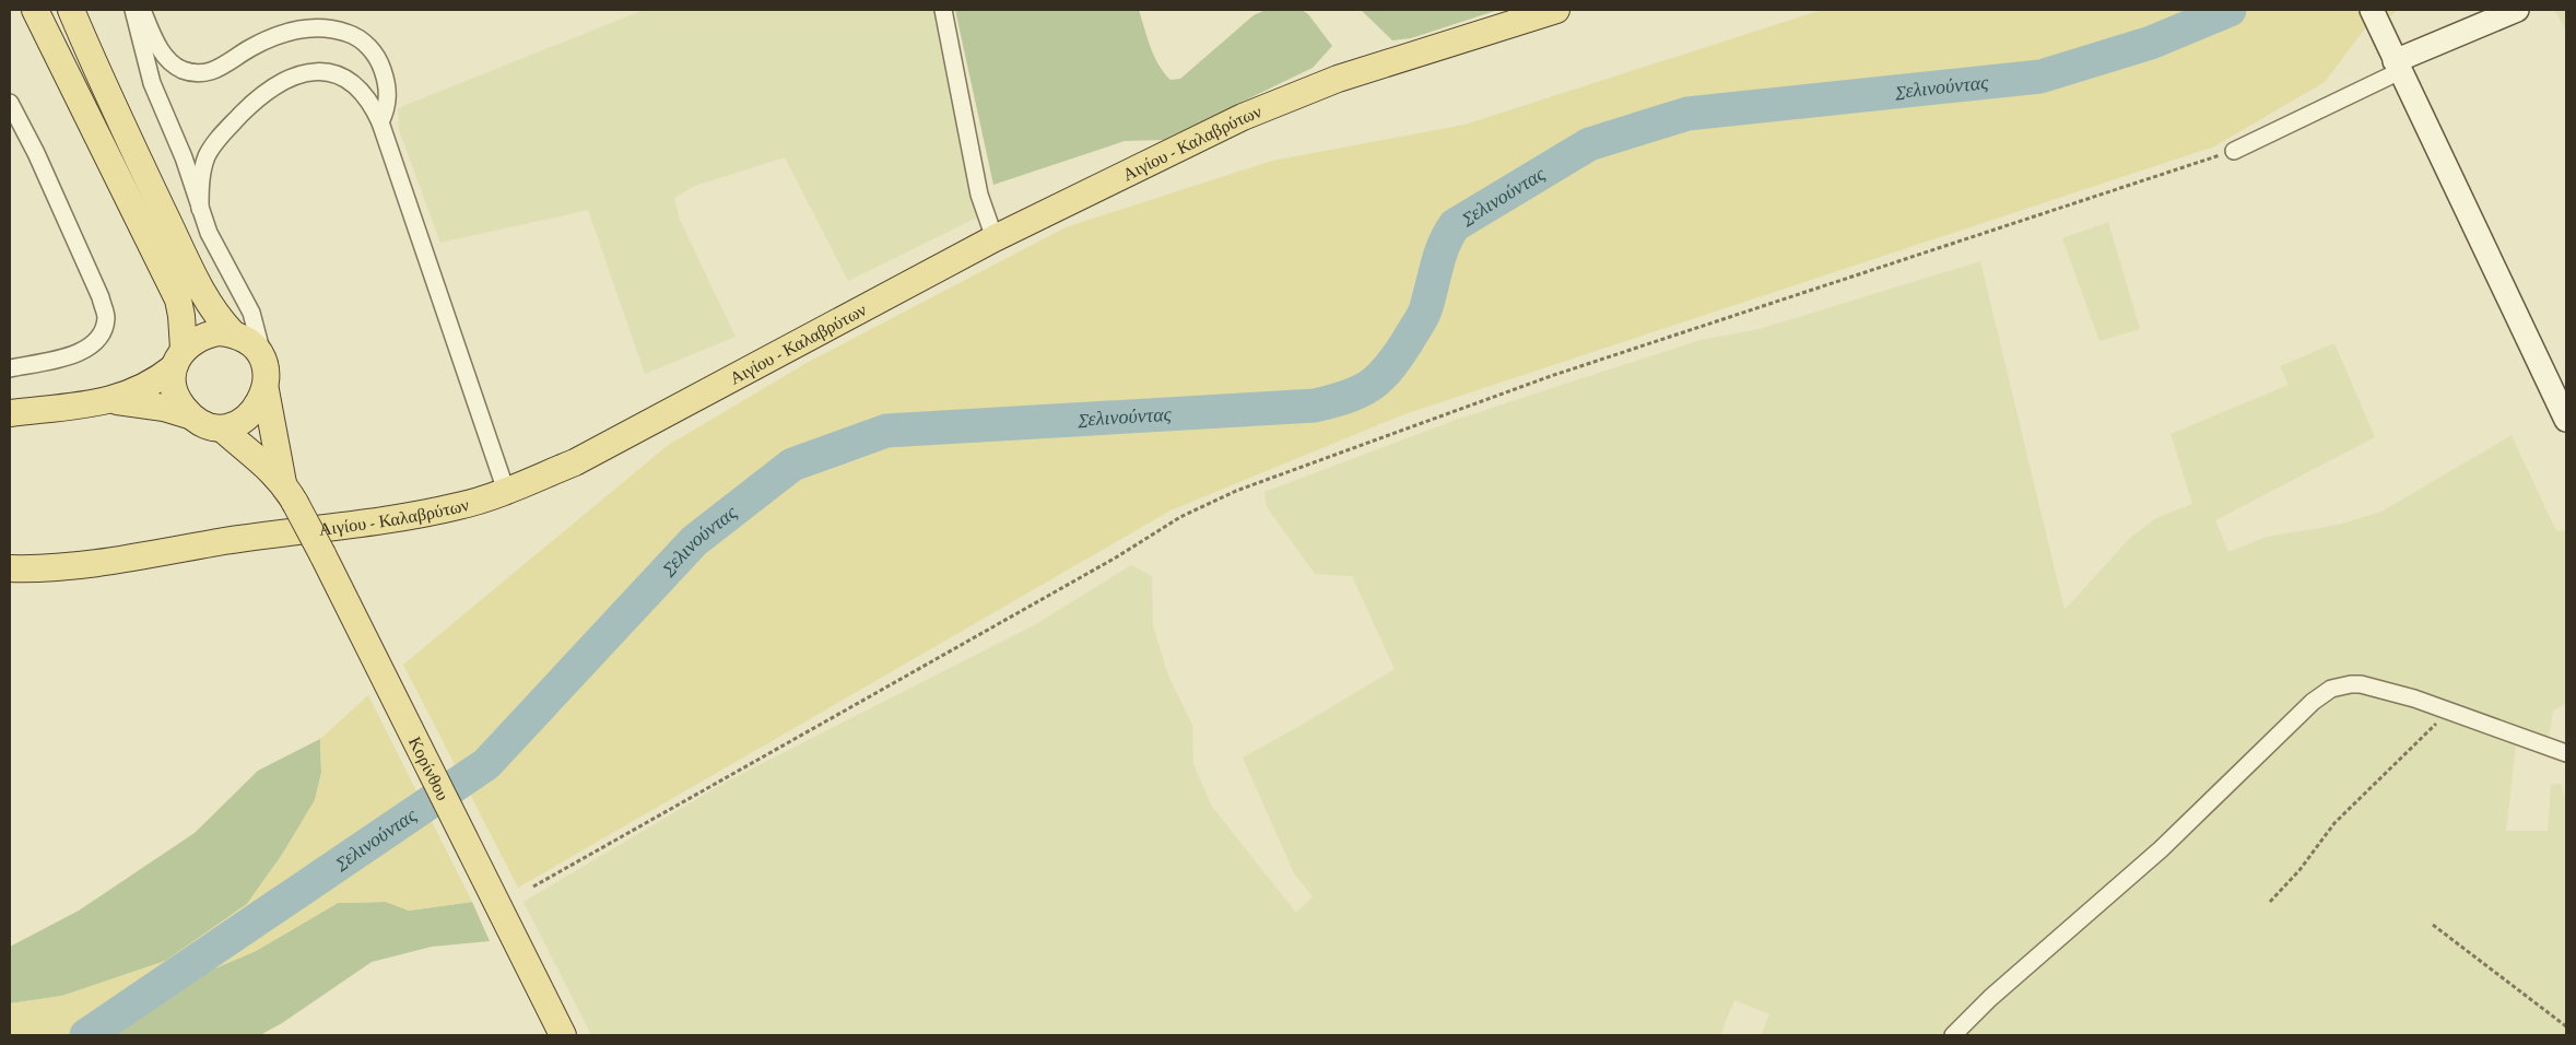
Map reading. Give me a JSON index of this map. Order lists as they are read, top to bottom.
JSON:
{
  "streets": {
    "main road": ["Αιγίου - Καλαβρύτων", "Κορίνθου"]
  },
  "water": ["Σελινούντας"]
}
